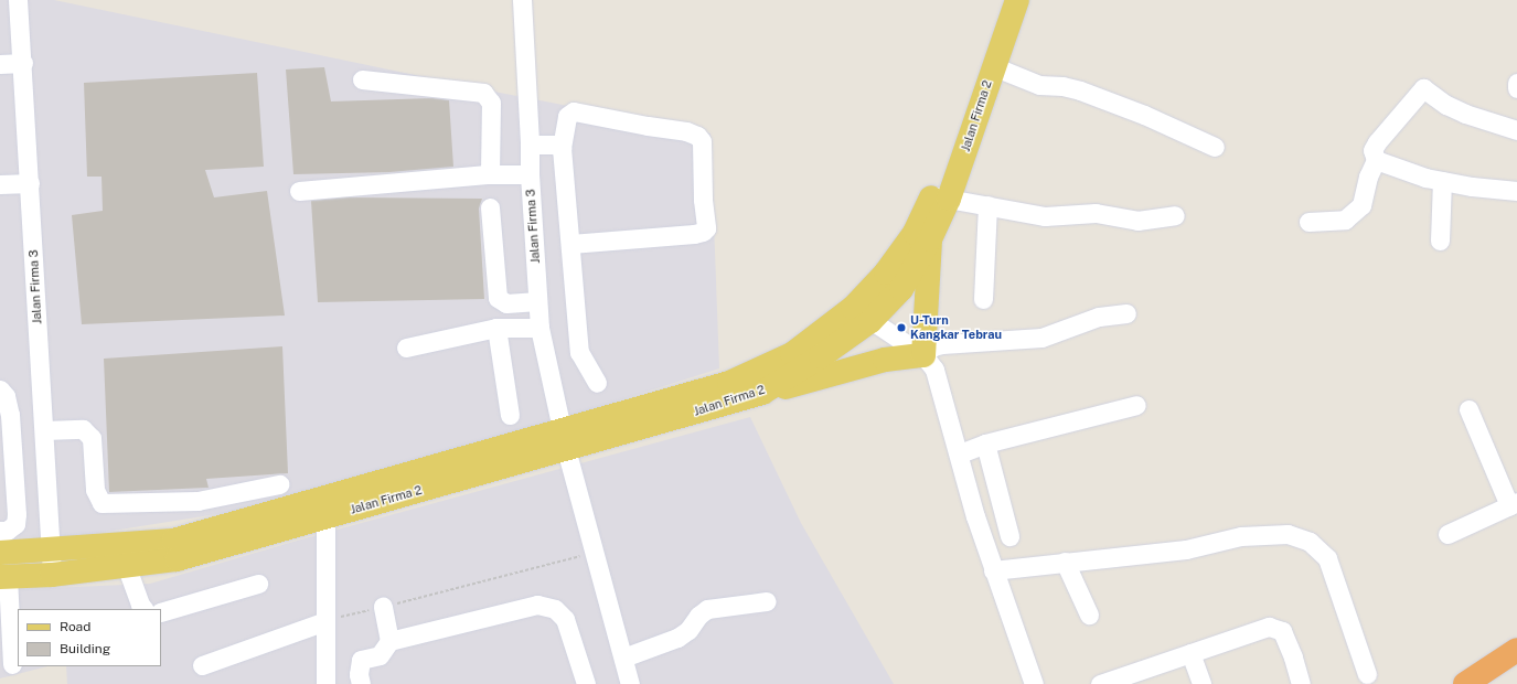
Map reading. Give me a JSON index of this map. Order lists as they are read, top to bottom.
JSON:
{
  "streets": {
    "main road": ["Jalan Firma 2"],
    "street": ["Jalan Firma 3"]
  },
  "crossings": [
    ["Jalan Firma 2", "Jalan Firma 3"]
  ],
  "places": ["U-Turn Kangkar Tebrau"],
  "legend": ["Road", "Building"]
}
